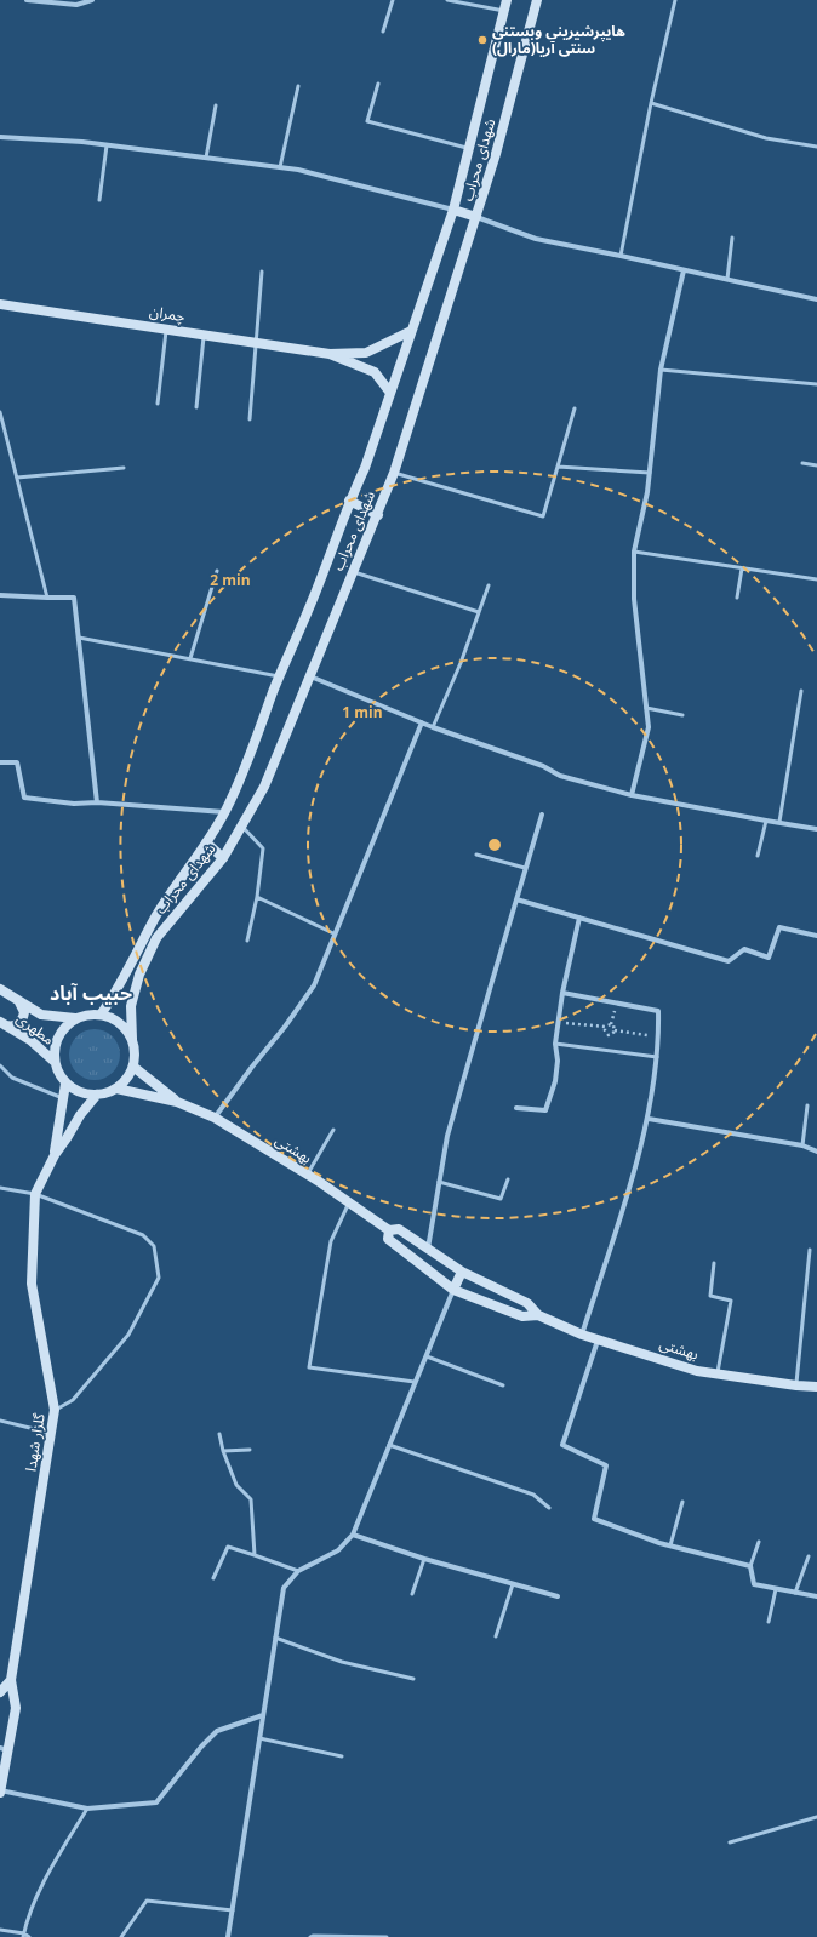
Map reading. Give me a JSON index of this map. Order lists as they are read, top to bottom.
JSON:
{
  "streets": {
    "street": [
      "شهدای محراب",
      "چمران",
      "مطهری",
      "بهشتی",
      "گلزار شهدا"
    ]
  },
  "crossings": [
    ["شهدای محراب", "مطهری"]
  ],
  "districts": ["حبیب آباد"],
  "places": ["هایپرشیرینی وبستنی سنتی آریا(مارال)"],
  "rings": ["2 min", "1 min"]
}
